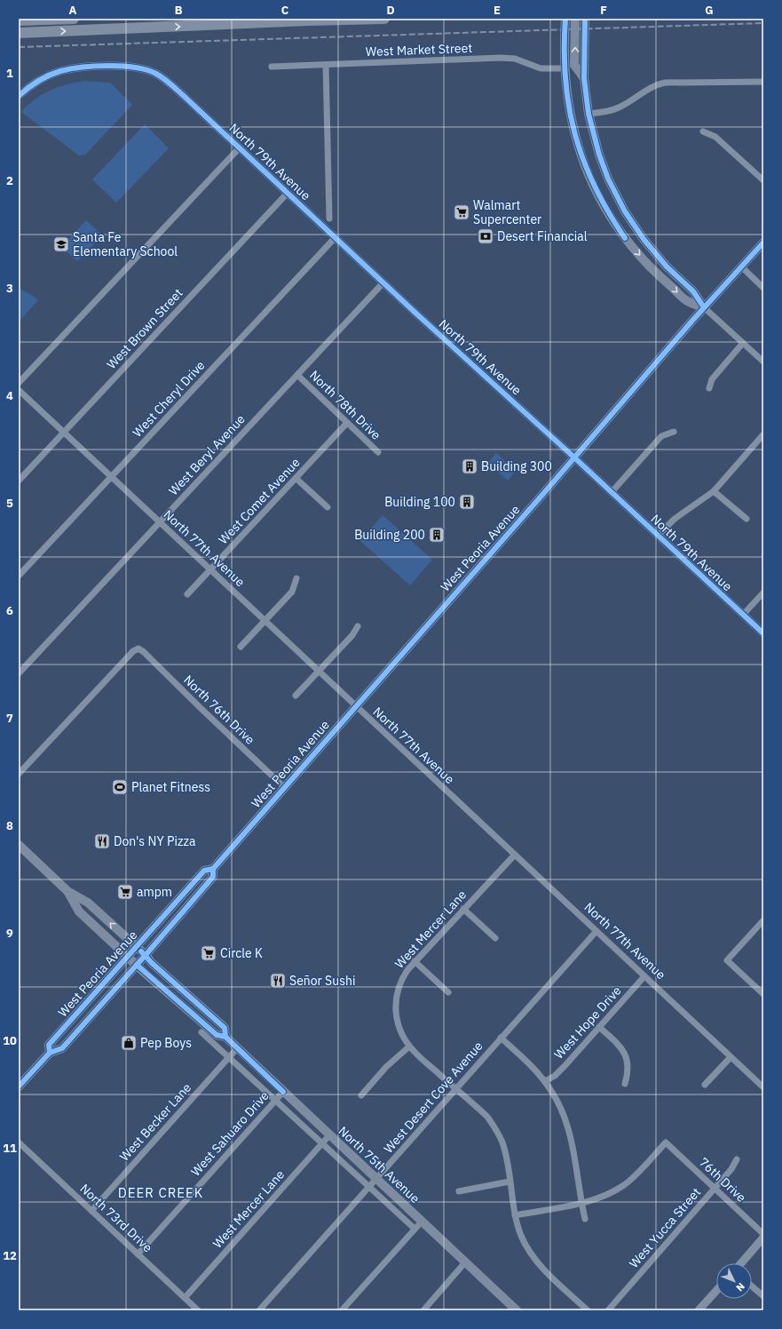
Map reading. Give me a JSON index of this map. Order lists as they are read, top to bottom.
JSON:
{
  "streets": {
    "main road": ["West Peoria Avenue", "North 75th Avenue"],
    "street": [
      "West Market Street",
      "North 79th Avenue",
      "West Brown Street",
      "West Cheryl Drive",
      "North 78th Drive",
      "West Beryl Avenue",
      "West Comet Avenue",
      "North 77th Avenue",
      "North 76th Drive",
      "West Mercer Lane",
      "West Hope Drive",
      "West Desert Cove Avenue",
      "West Becker Lane",
      "West Sahuaro Drive",
      "76th Drive",
      "North 73rd Drive",
      "West Yucca Street"
    ]
  },
  "crossings": [
    ["North 79th Avenue", "West Brown Street"],
    ["North 79th Avenue", "West Cheryl Drive"],
    ["North 79th Avenue", "West Beryl Avenue"],
    ["North 79th Avenue", "West Peoria Avenue"],
    ["West Brown Street", "North 77th Avenue"],
    ["West Cheryl Drive", "North 77th Avenue"],
    ["North 78th Drive", "West Beryl Avenue"],
    ["North 78th Drive", "West Comet Avenue"],
    ["West Beryl Avenue", "North 77th Avenue"],
    ["West Comet Avenue", "North 77th Avenue"],
    ["North 77th Avenue", "West Peoria Avenue"],
    ["North 77th Avenue", "West Mercer Lane"],
    ["North 77th Avenue", "West Hope Drive"],
    ["North 77th Avenue", "West Desert Cove Avenue"],
    ["West Peoria Avenue", "North 76th Drive"],
    ["West Peoria Avenue", "North 75th Avenue"],
    ["West Mercer Lane", "West Desert Cove Avenue"],
    ["West Mercer Lane", "North 75th Avenue"],
    ["West Mercer Lane", "North 73rd Drive"],
    ["West Desert Cove Avenue", "North 75th Avenue"],
    ["West Becker Lane", "North 75th Avenue"],
    ["West Becker Lane", "North 73rd Drive"],
    ["West Sahuaro Drive", "North 75th Avenue"],
    ["West Sahuaro Drive", "North 73rd Drive"],
    ["76th Drive", "West Yucca Street"]
  ],
  "districts": ["DEER CREEK"],
  "places": {
    "supermarket": ["Walmart Supercenter", "ampm", "Circle K"],
    "bank": ["Desert Financial"],
    "school or university": ["Santa Fe Elementary School"],
    "building": ["Building 300", "Building 100", "Building 200"],
    "sports": ["Planet Fitness"],
    "restaurant": ["Don's NY Pizza", "Señor Sushi"],
    "shop": ["Pep Boys"]
  },
  "north": "bottom right",
  "grid": {
    "columns": [
      "A",
      "B",
      "C",
      "D",
      "E",
      "F",
      "G"
    ],
    "rows": [
      "1",
      "2",
      "3",
      "4",
      "5",
      "6",
      "7",
      "8",
      "9",
      "10",
      "11",
      "12"
    ]
  }
}
